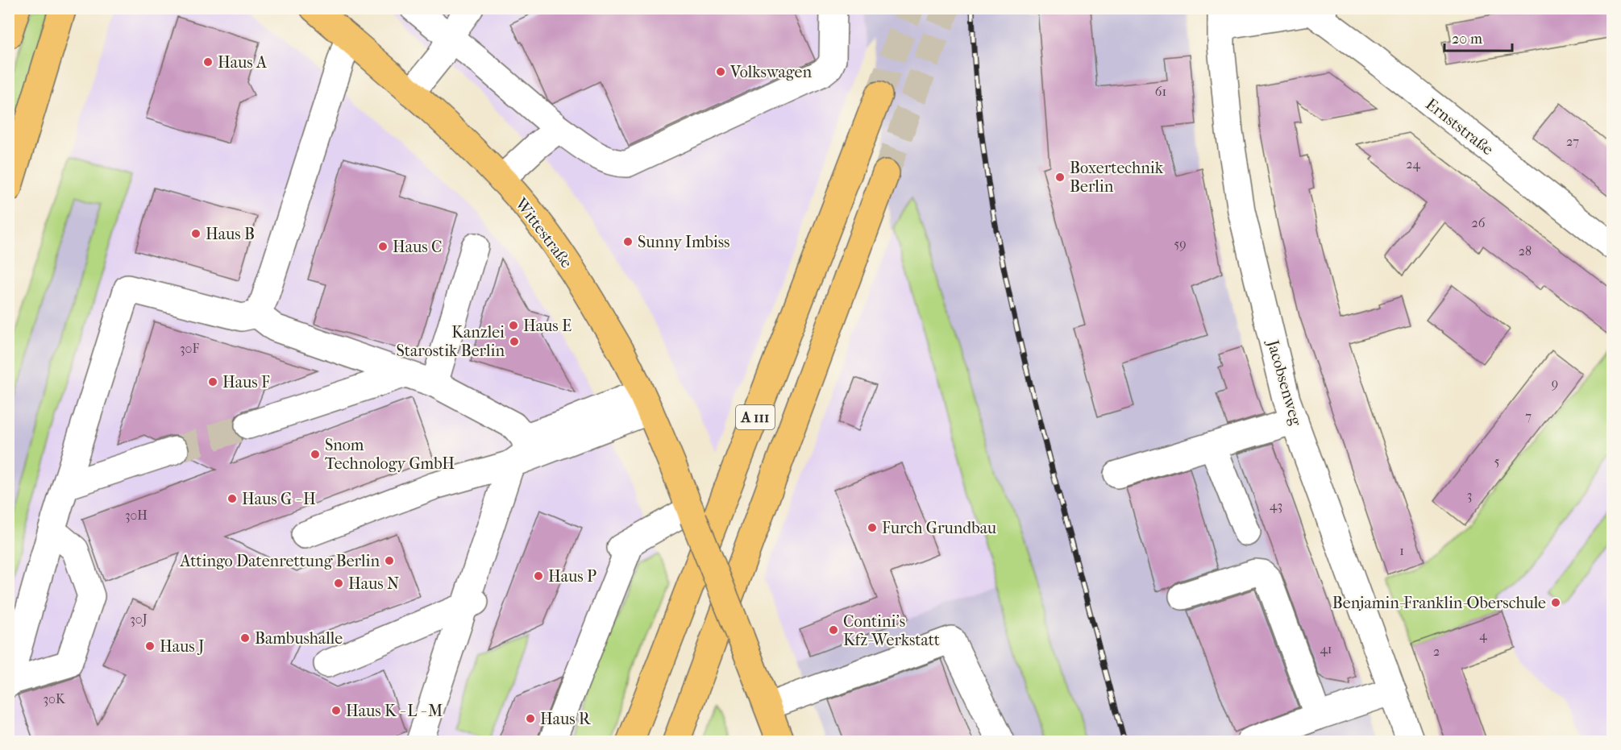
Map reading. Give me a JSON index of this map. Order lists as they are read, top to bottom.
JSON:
{
  "streets": {
    "main road": ["Wittestraße", "A 111"],
    "street": ["Ernststraße", "Jacobsenweg"]
  },
  "places": [
    "Haus A",
    "Volkswagen",
    "Boxertechnik Berlin",
    "Haus B",
    "Sunny Imbiss",
    "Haus C",
    "Haus E",
    "Kanzlei Starostik Berlin",
    "Haus F",
    "Snom Technology GmbH",
    "Haus G - H",
    "Furch Grundbau",
    "Attingo Datenrettung Berlin",
    "Haus P",
    "Haus N",
    "Benjamin-Franklin-Oberschule",
    "Contini's Kfz-Werkstatt",
    "Bambushalle",
    "Haus J",
    "Haus K - L - M",
    "Haus R"
  ],
  "house_numbers": [
    "61",
    "27",
    "24",
    "26",
    "59",
    "28",
    "30F",
    "9",
    "7",
    "5",
    "3",
    "43",
    "30H",
    "1",
    "30J",
    "4",
    "41",
    "2",
    "30K"
  ],
  "scale_bar": "20 m"
}
